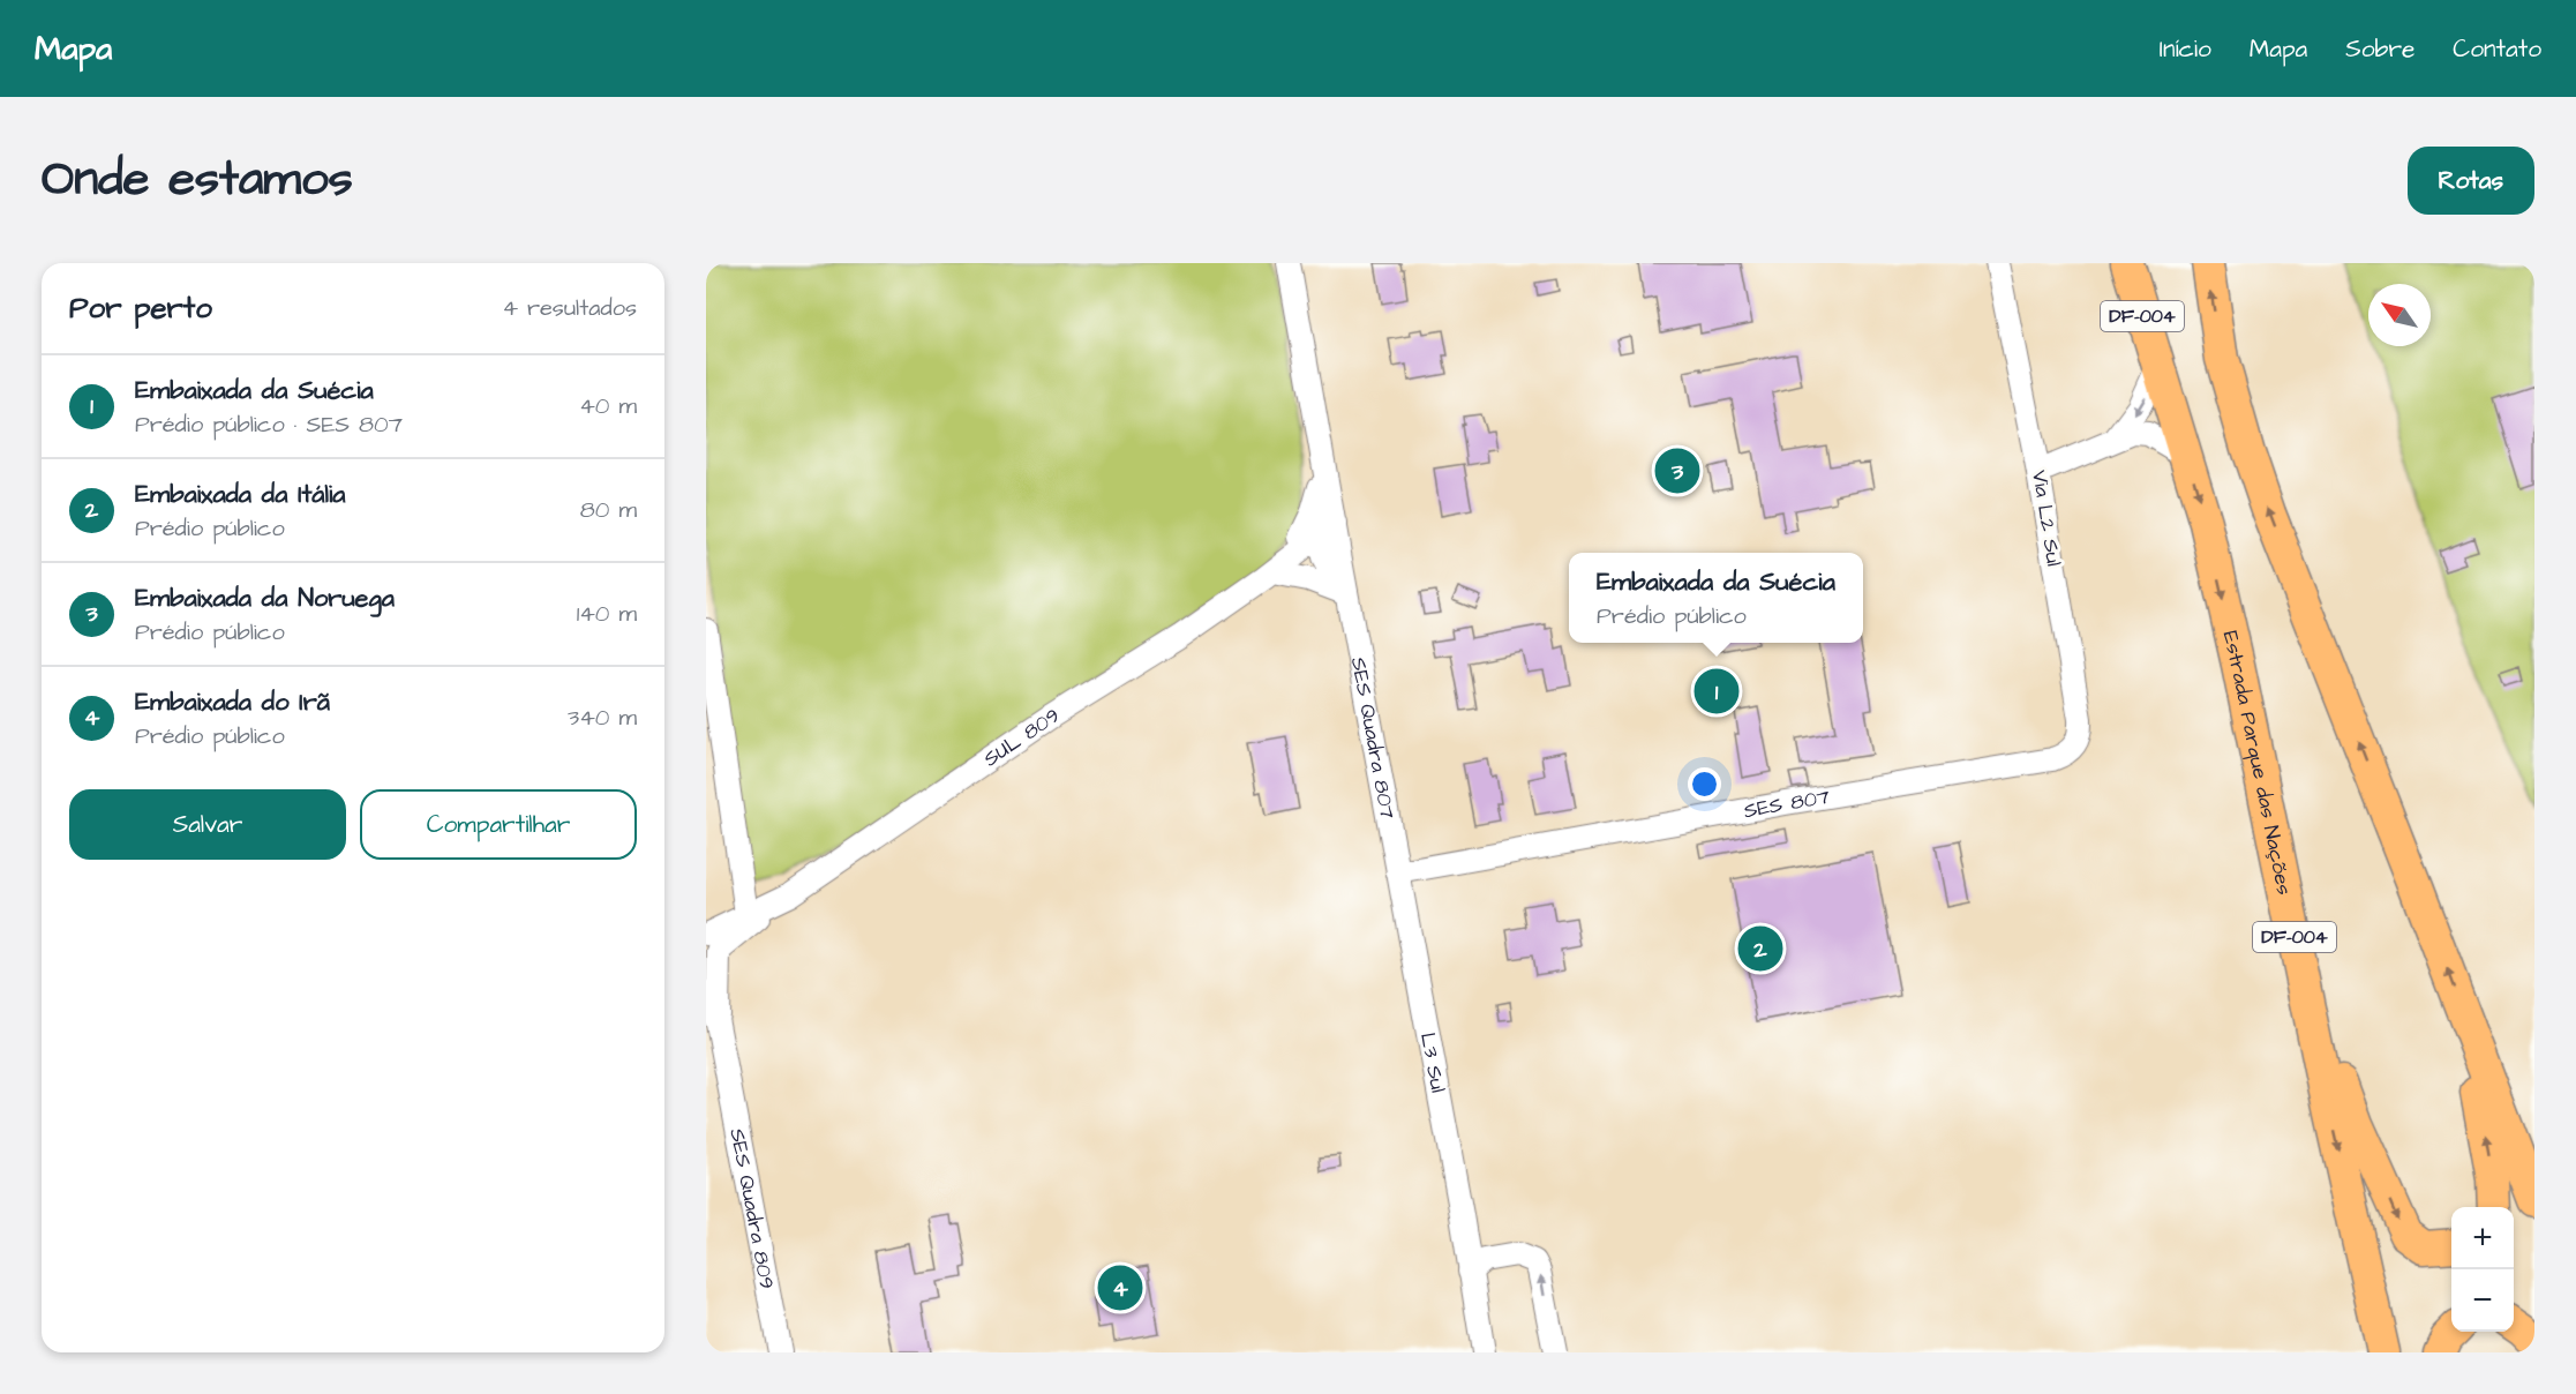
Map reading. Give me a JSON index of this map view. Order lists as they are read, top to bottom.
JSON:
{
  "streets": {
    "highway": ["DF-004", "Estrada Parque das Nações"],
    "street": [
      "Via L2 Sul",
      "SUL 809",
      "SES Quadra 807",
      "SES 807",
      "L3 Sul",
      "SES Quadra 809"
    ]
  },
  "crossings": [
    ["Via L2 Sul", "SES 807"],
    ["SUL 809", "SES Quadra 807"],
    ["SUL 809", "SES Quadra 809"],
    ["SES Quadra 807", "SES 807"],
    ["SES Quadra 807", "L3 Sul"],
    ["SES 807", "L3 Sul"]
  ],
  "north": "top left",
  "page": {
    "header": "Mapa",
    "nav": [
      "Início",
      "Mapa",
      "Sobre",
      "Contato"
    ],
    "title": "Onde estamos",
    "buttons": [
      "Rotas",
      ["Salvar", "Compartilhar"]
    ],
    "heading": ["Por perto", "4 resultados"],
    "list": [
      {
        "mark": "1",
        "name": "Embaixada da Suécia",
        "note": "Prédio público · SES 807",
        "value": "40 m"
      },
      {
        "mark": "2",
        "name": "Embaixada da Itália",
        "note": "Prédio público",
        "value": "80 m"
      },
      {
        "mark": "3",
        "name": "Embaixada da Noruega",
        "note": "Prédio público",
        "value": "140 m"
      },
      {
        "mark": "4",
        "name": "Embaixada do Irã",
        "note": "Prédio público",
        "value": "340 m"
      }
    ],
    "pins": [
      "3",
      "1",
      "2",
      "4"
    ],
    "popup": ["Embaixada da Suécia", "Prédio público"],
    "map_buttons": ["+", "−"]
  }
}
